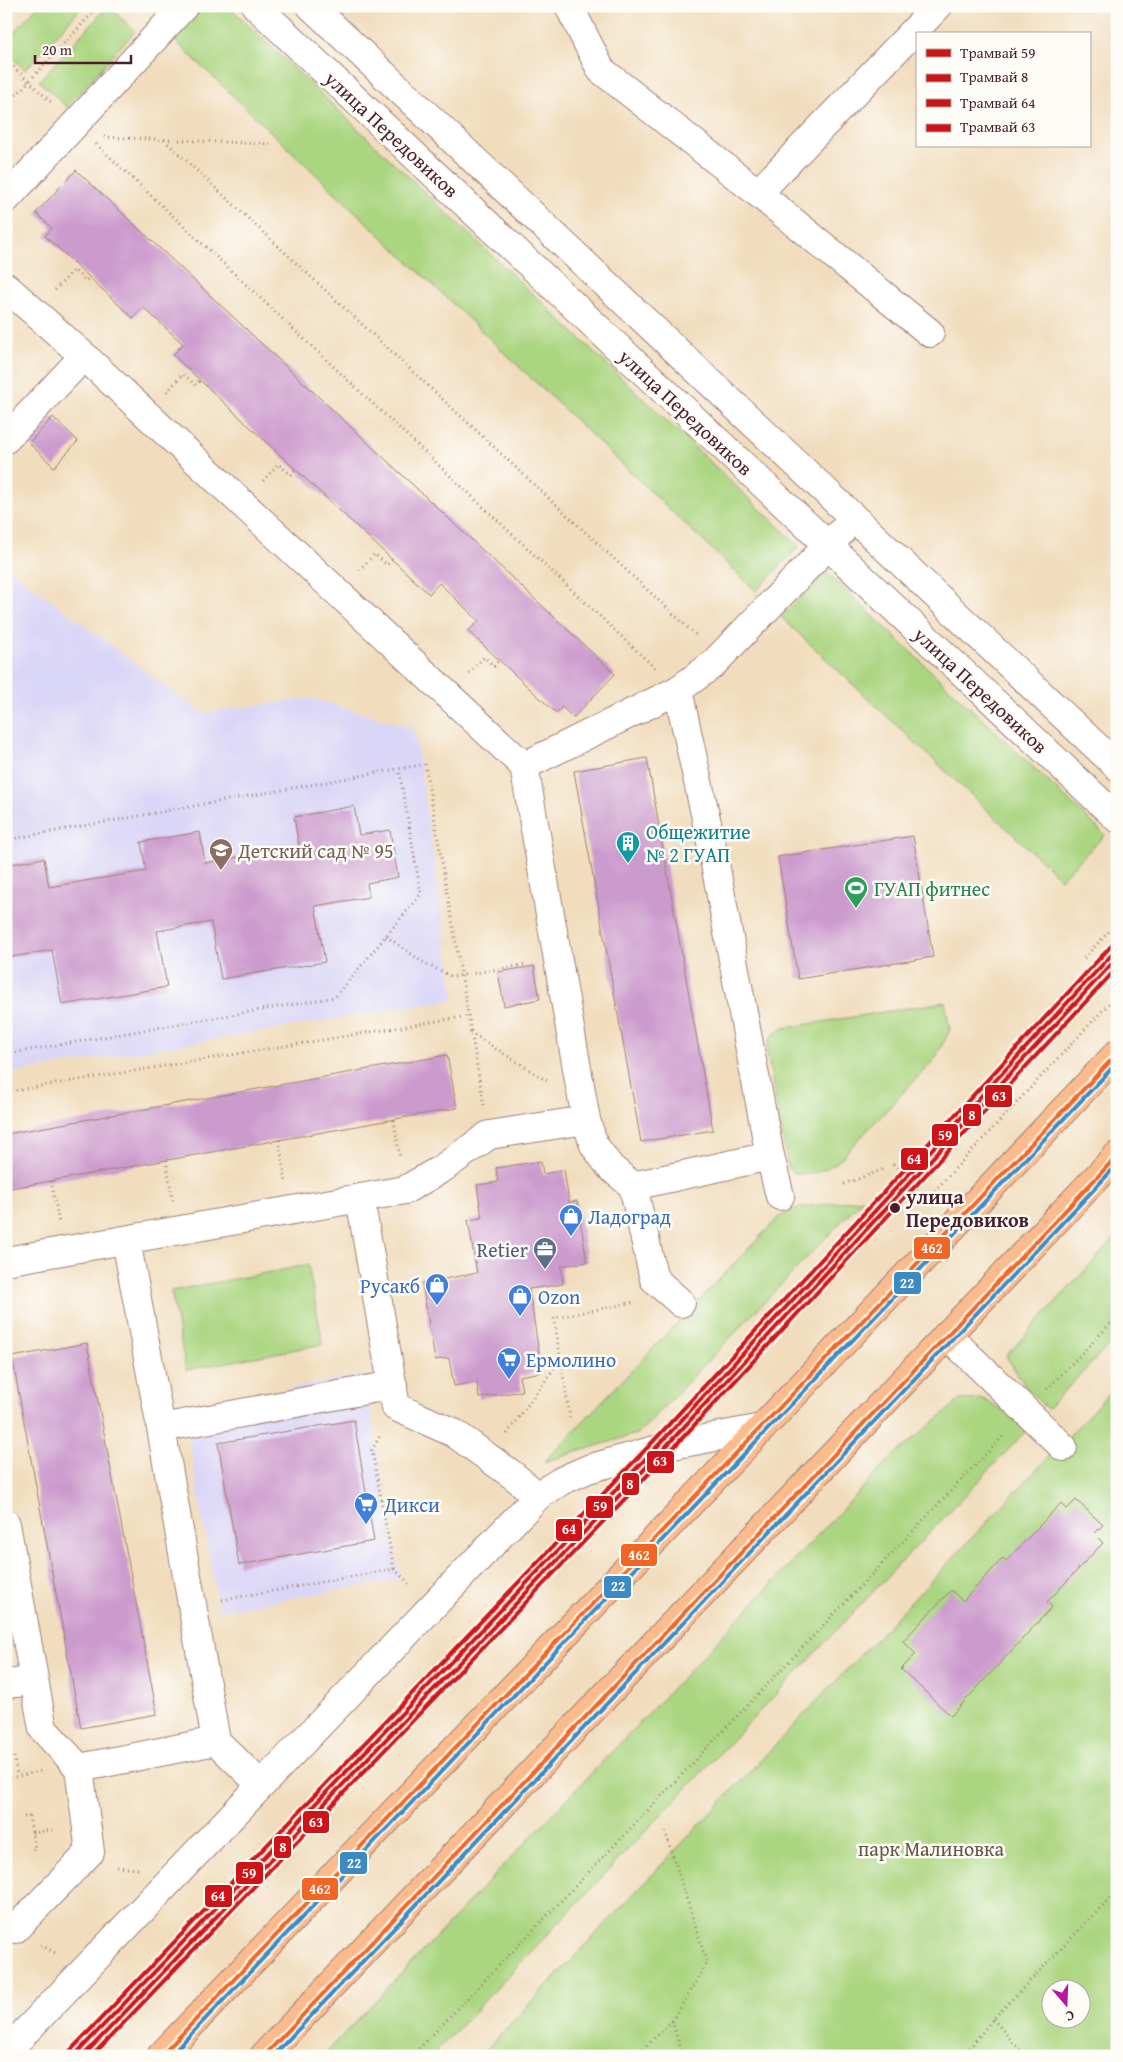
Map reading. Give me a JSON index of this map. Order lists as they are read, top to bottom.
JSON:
{
  "streets": {
    "street": ["улица Передовиков"]
  },
  "parks": ["парк Малиновка"],
  "places": {
    "building": ["Общежитие № 2 ГУАП"],
    "school or university": ["Детский сад № 95"],
    "sports": ["ГУАП фитнес"],
    "other": ["улица Передовиков"],
    "shop": ["Ладоград", "Русакб", "Ozon"],
    "office": ["Retier"],
    "supermarket": ["Ермолино", "Дикси"]
  },
  "lines": [
    "tram line 64",
    "tram line 59",
    "tram line 8",
    "tram line 63",
    "transit line 462",
    "transit line 22"
  ],
  "legend": [
    "Трамвай 59",
    "Трамвай 8",
    "Трамвай 64",
    "Трамвай 63"
  ],
  "scale_bar": "20 m",
  "north": "bottom"
}
